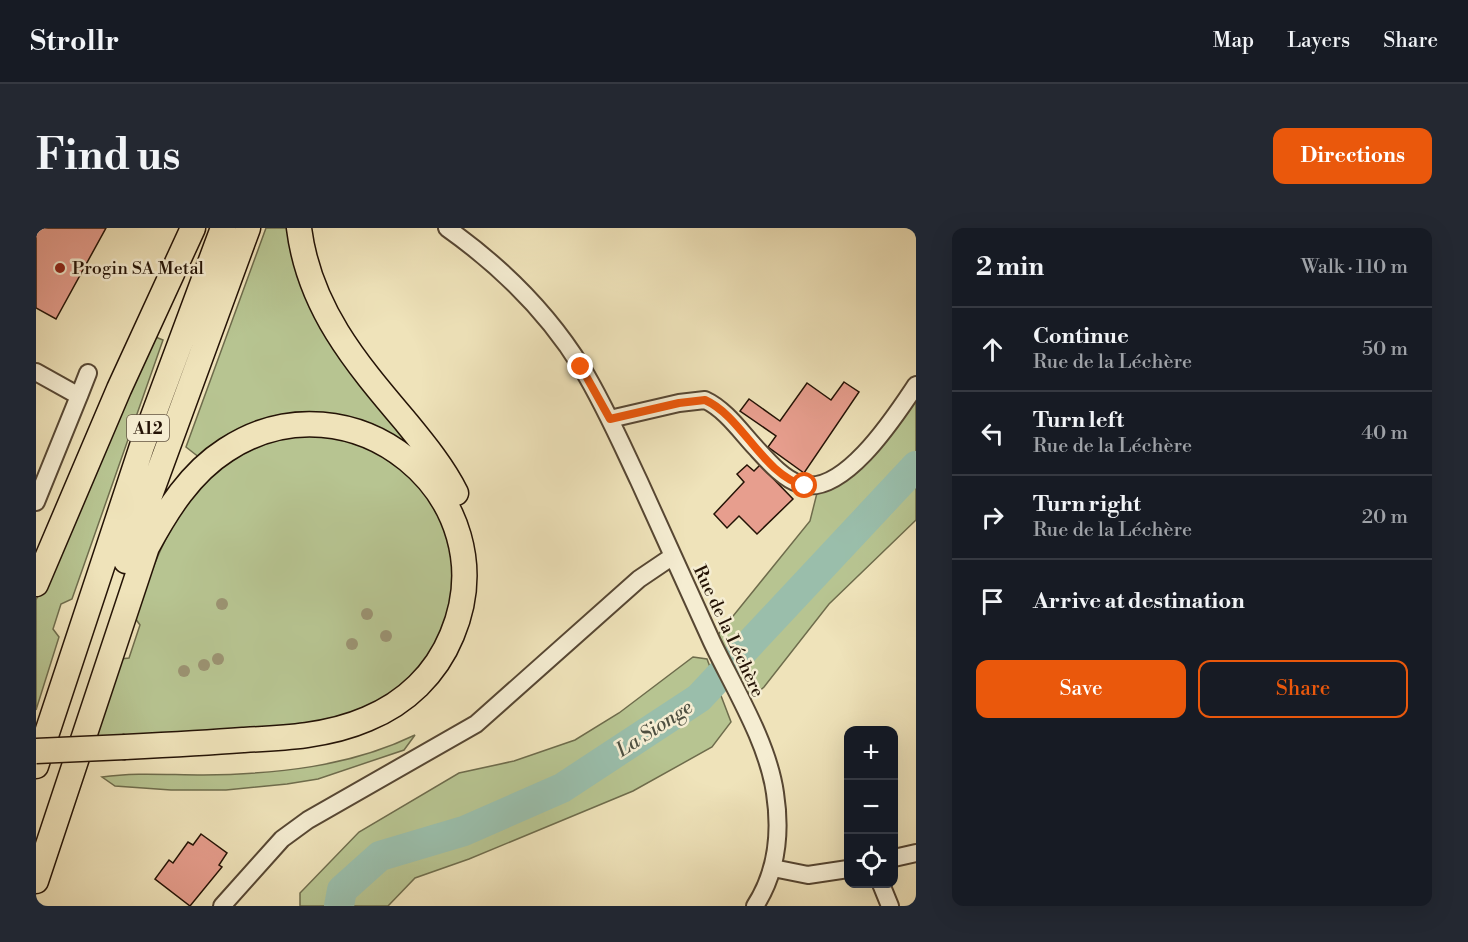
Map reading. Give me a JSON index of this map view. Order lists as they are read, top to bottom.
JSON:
{
  "streets": {
    "highway": ["A12"],
    "street": ["Rue de la Léchère"]
  },
  "water": ["La Sionge"],
  "places": ["Progin SA Metal"],
  "page": {
    "header": "Strollr",
    "nav": ["Map", "Layers", "Share"],
    "buttons": [
      "Directions",
      ["Save", "Share"]
    ],
    "title": "Find us",
    "heading": ["2 min", "Walk · 110 m"],
    "list": [
      ["Continue", "Rue de la Léchère", "50 m"],
      ["Turn left", "Rue de la Léchère", "40 m"],
      ["Turn right", "Rue de la Léchère", "20 m"],
      "Arrive at destination"
    ],
    "map_buttons": ["+", "−"]
  }
}
